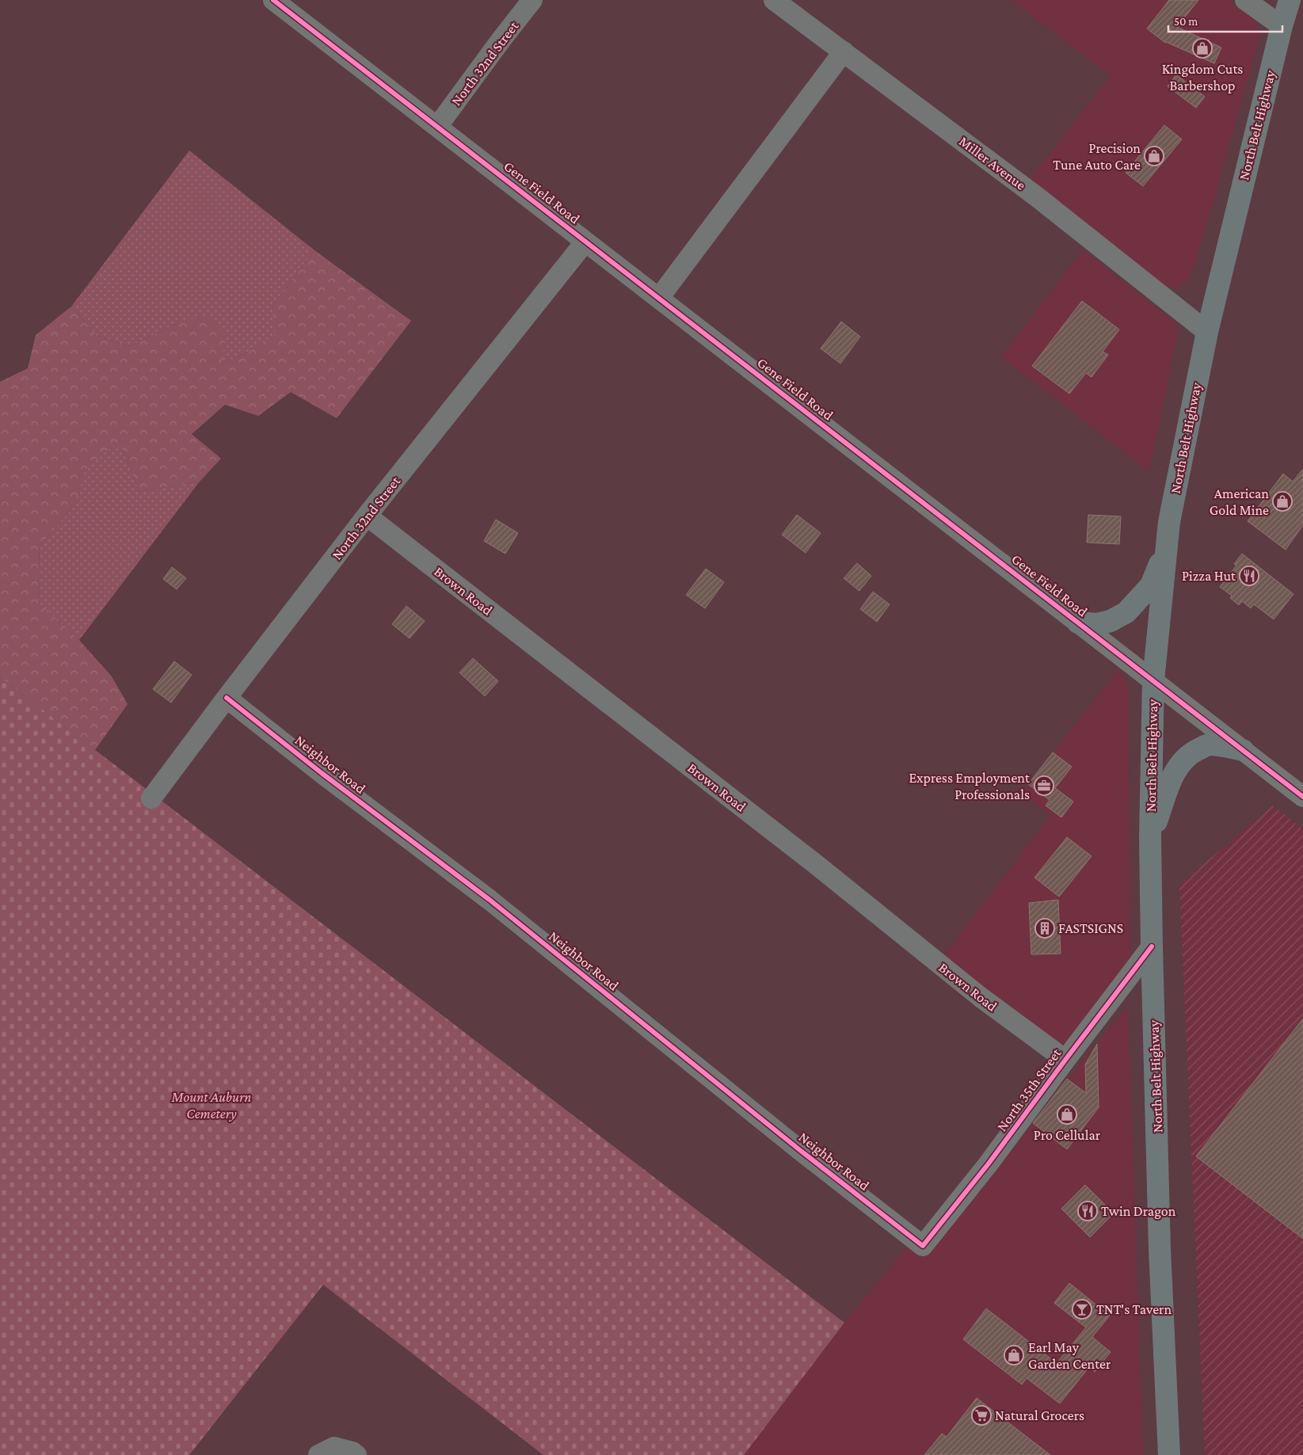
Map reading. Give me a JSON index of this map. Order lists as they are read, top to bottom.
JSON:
{
  "streets": {
    "main road": ["North Belt Highway"],
    "street": [
      "North 32nd Street",
      "Miller Avenue",
      "Gene Field Road",
      "Brown Road",
      "Neighbor Road",
      "North 35th Street"
    ]
  },
  "crossings": [
    ["North 32nd Street", "Gene Field Road"],
    ["North 32nd Street", "Brown Road"],
    ["North 32nd Street", "Neighbor Road"],
    ["North Belt Highway", "Miller Avenue"],
    ["North Belt Highway", "Gene Field Road"],
    ["North Belt Highway", "North 35th Street"],
    ["Brown Road", "North 35th Street"],
    ["Neighbor Road", "North 35th Street"]
  ],
  "parks": ["Mount Auburn Cemetery"],
  "places": {
    "shop": [
      "Kingdom Cuts Barbershop",
      "Precision Tune Auto Care",
      "American Gold Mine",
      "Pro Cellular",
      "Earl May Garden Center"
    ],
    "restaurant": ["Pizza Hut", "Twin Dragon"],
    "office": ["Express Employment Professionals"],
    "building": ["FASTSIGNS"],
    "bar": ["TNT's Tavern"],
    "supermarket": ["Natural Grocers"]
  },
  "scale_bar": "50 m"
}
